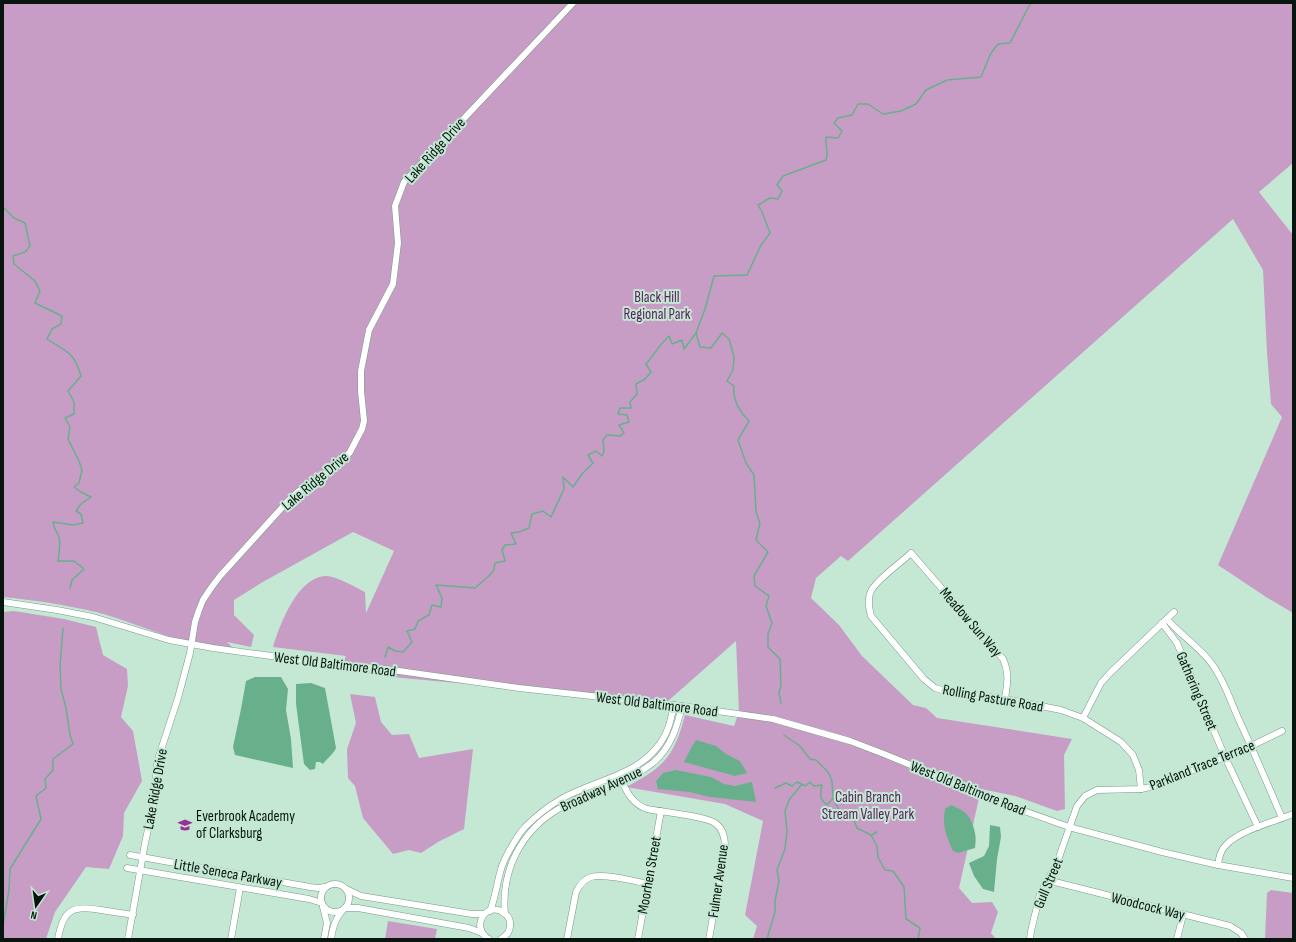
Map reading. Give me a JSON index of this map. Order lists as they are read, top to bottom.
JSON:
{
  "streets": {
    "street": [
      "Lake Ridge Drive",
      "Meadow Sun Way",
      "West Old Baltimore Road",
      "Gathering Street",
      "Rolling Pasture Road",
      "Parkland Trace Terrace",
      "Broadway Avenue",
      "Little Seneca Parkway",
      "Moorhen Street",
      "Fulmer Avenue",
      "Gull Street",
      "Woodcock Way"
    ]
  },
  "crossings": [
    ["Lake Ridge Drive", "West Old Baltimore Road"],
    ["Lake Ridge Drive", "Little Seneca Parkway"],
    ["Meadow Sun Way", "Rolling Pasture Road"],
    ["West Old Baltimore Road", "Parkland Trace Terrace"],
    ["West Old Baltimore Road", "Broadway Avenue"],
    ["West Old Baltimore Road", "Gull Street"],
    ["Gathering Street", "Parkland Trace Terrace"],
    ["Rolling Pasture Road", "Parkland Trace Terrace"],
    ["Parkland Trace Terrace", "Gull Street"],
    ["Broadway Avenue", "Fulmer Avenue"],
    ["Moorhen Street", "Fulmer Avenue"],
    ["Gull Street", "Woodcock Way"]
  ],
  "parks": ["Black Hill Regional Park", "Cabin Branch Stream Valley Park"],
  "places": {
    "school or university": ["Everbrook Academy of Clarksburg"]
  },
  "north": "bottom"
}
